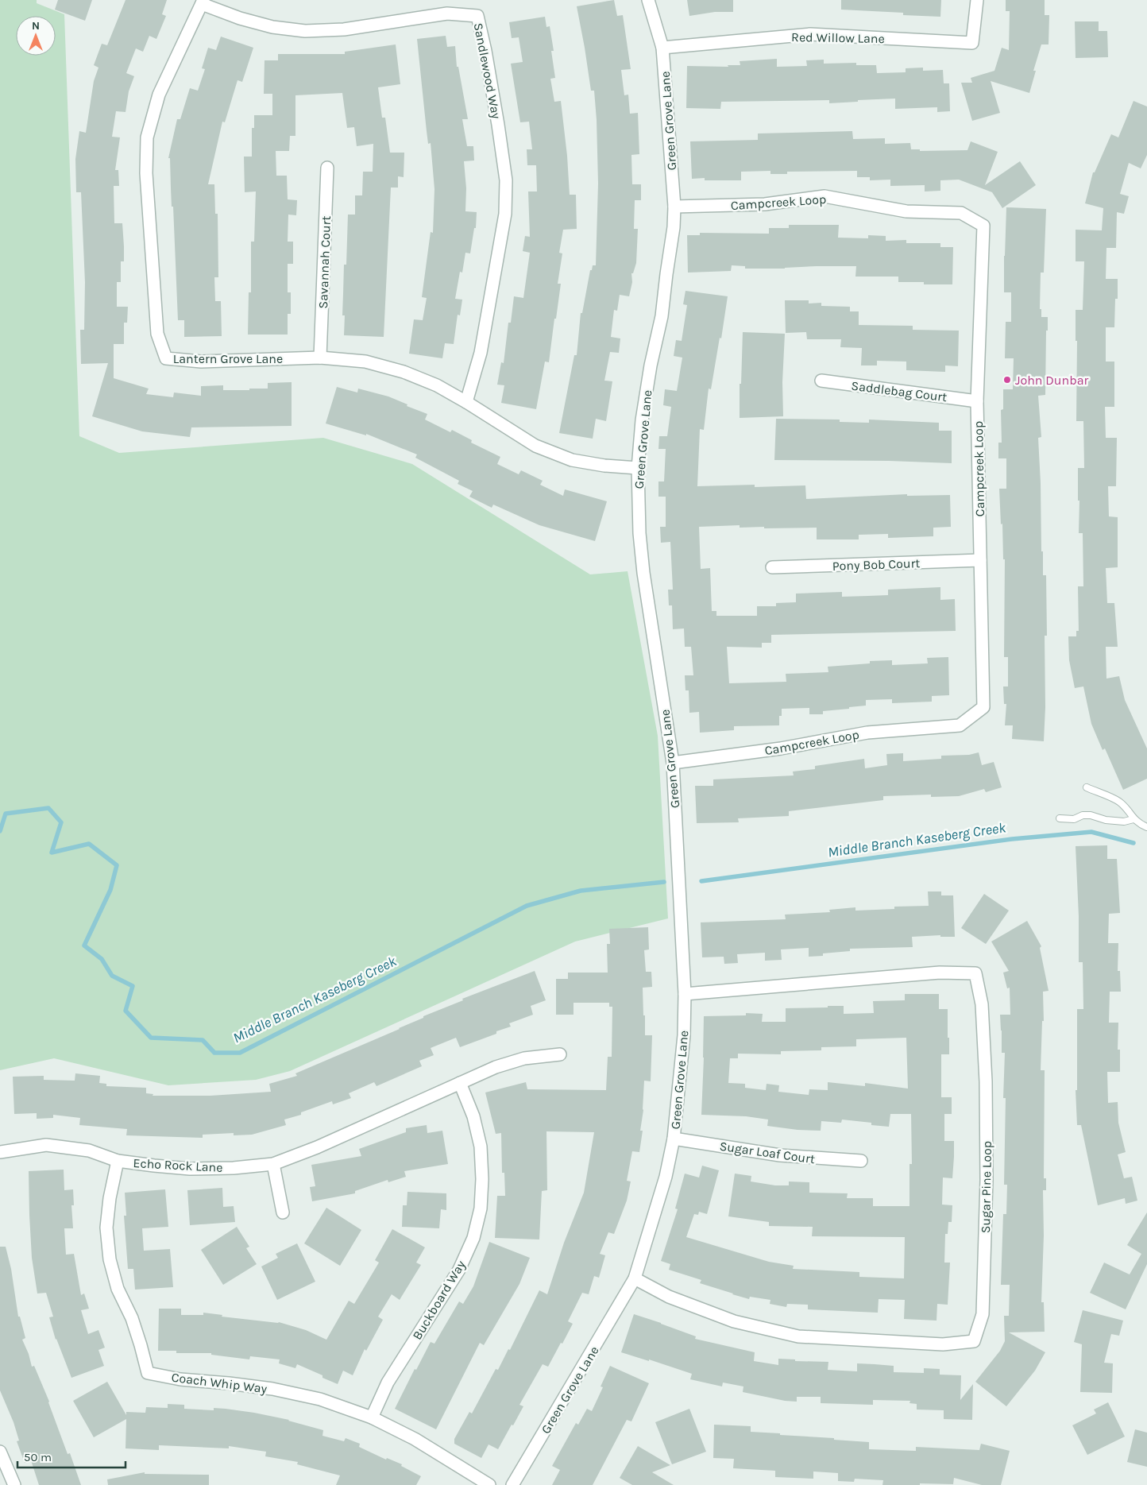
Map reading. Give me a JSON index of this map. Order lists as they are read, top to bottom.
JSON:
{
  "streets": {
    "street": [
      "Red Willow Lane",
      "Sandlewood Way",
      "Green Grove Lane",
      "Campcreek Loop",
      "Savannah Court",
      "Lantern Grove Lane",
      "Saddlebag Court",
      "Pony Bob Court",
      "Sugar Loaf Court",
      "Echo Rock Lane",
      "Sugar Pine Loop",
      "Buckboard Way",
      "Coach Whip Way"
    ]
  },
  "crossings": [
    ["Red Willow Lane", "Green Grove Lane"],
    ["Sandlewood Way", "Lantern Grove Lane"],
    ["Green Grove Lane", "Campcreek Loop"],
    ["Green Grove Lane", "Lantern Grove Lane"],
    ["Green Grove Lane", "Sugar Loaf Court"],
    ["Green Grove Lane", "Sugar Pine Loop"],
    ["Campcreek Loop", "Saddlebag Court"],
    ["Campcreek Loop", "Pony Bob Court"],
    ["Savannah Court", "Lantern Grove Lane"],
    ["Echo Rock Lane", "Buckboard Way"],
    ["Echo Rock Lane", "Coach Whip Way"],
    ["Buckboard Way", "Coach Whip Way"]
  ],
  "water": ["Middle Branch Kaseberg Creek"],
  "places": ["John Dunbar"],
  "scale_bar": "50 m",
  "north": "top"
}
